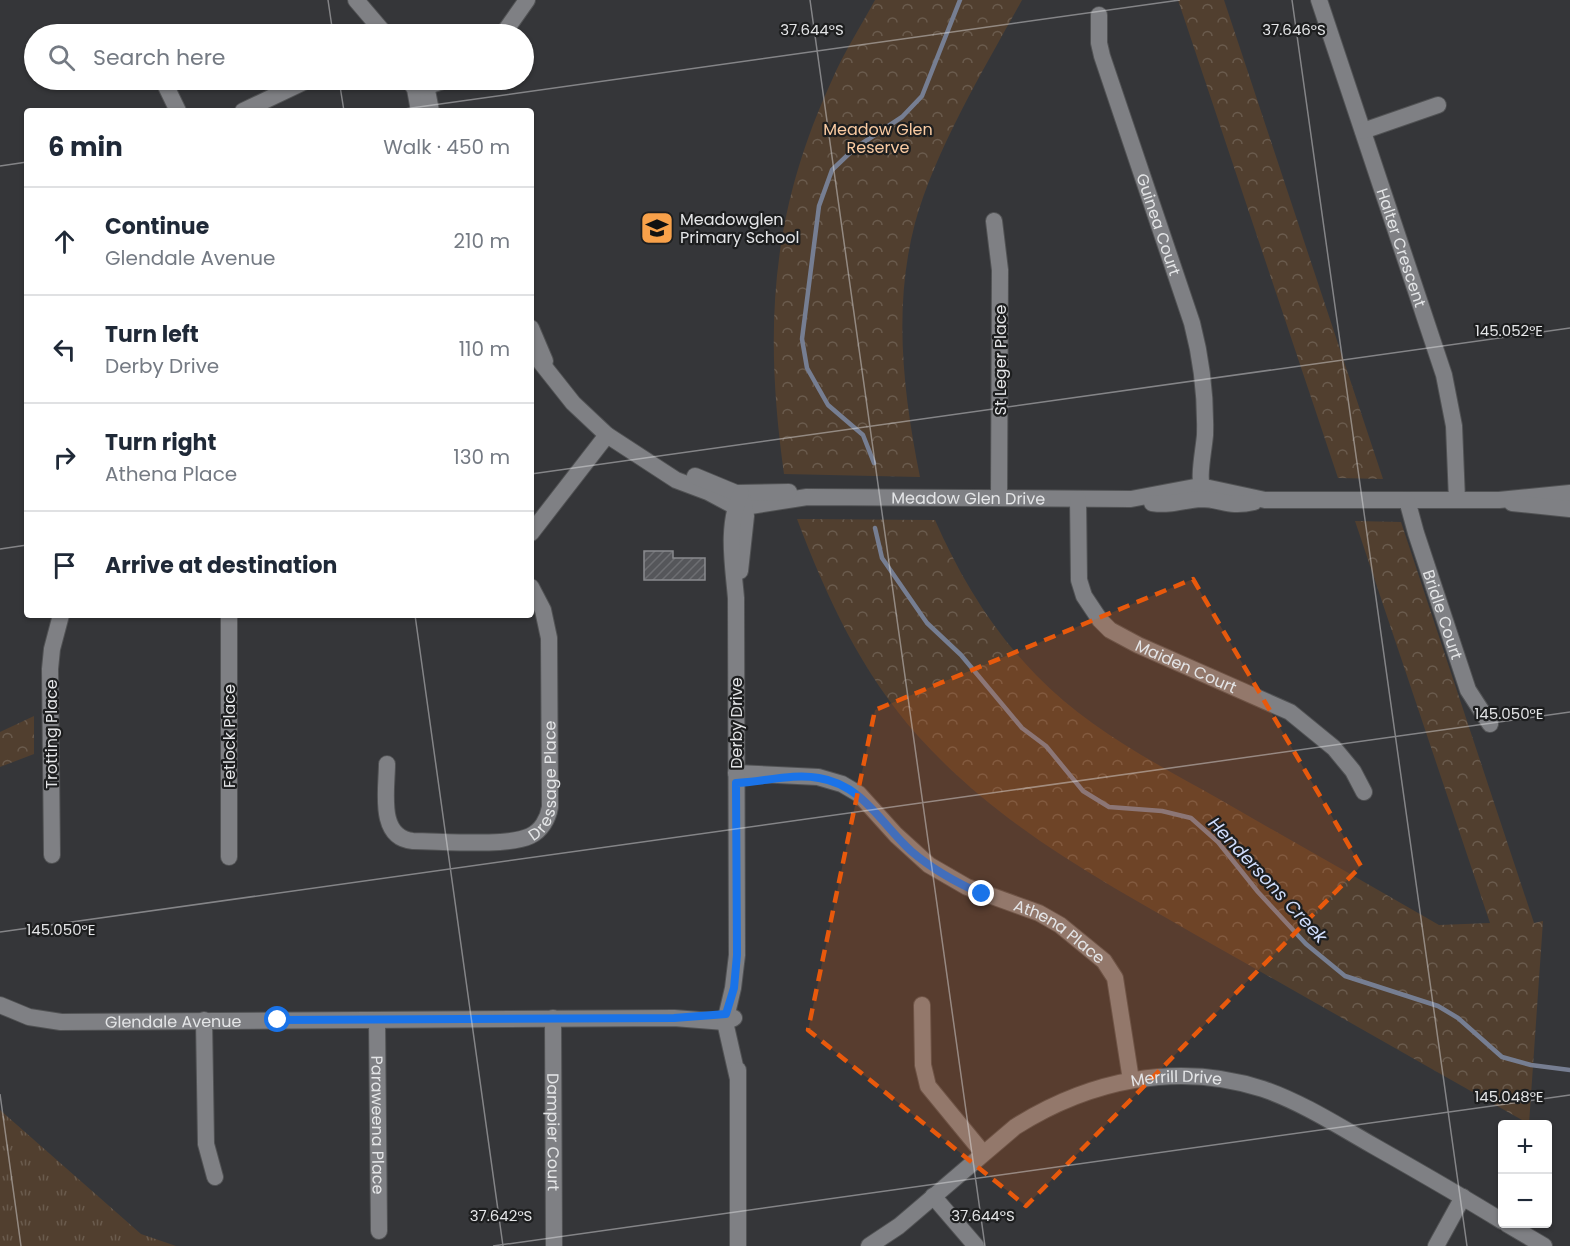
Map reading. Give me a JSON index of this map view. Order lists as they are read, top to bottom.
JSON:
{
  "streets": {
    "street": [
      "Guinea Court",
      "Halter Crescent",
      "St Leger Place",
      "Meadow Glen Drive",
      "Bridle Court",
      "Maiden Court",
      "Derby Drive",
      "Trotting Place",
      "Fetlock Place",
      "Dressage Place",
      "Athena Place",
      "Glendale Avenue",
      "Merrill Drive",
      "Paraweena Place",
      "Dampier Court"
    ]
  },
  "crossings": [
    ["Guinea Court", "Meadow Glen Drive"],
    ["Halter Crescent", "Meadow Glen Drive"],
    ["St Leger Place", "Meadow Glen Drive"],
    ["Meadow Glen Drive", "Bridle Court"],
    ["Meadow Glen Drive", "Maiden Court"],
    ["Meadow Glen Drive", "Derby Drive"],
    ["Derby Drive", "Athena Place"],
    ["Derby Drive", "Glendale Avenue"],
    ["Athena Place", "Merrill Drive"],
    ["Glendale Avenue", "Paraweena Place"],
    ["Glendale Avenue", "Dampier Court"]
  ],
  "water": ["Hendersons Creek"],
  "parks": ["Meadow Glen Reserve"],
  "places": {
    "school or university": ["Meadowglen Primary School"]
  },
  "page": {
    "search": "Search here",
    "heading": ["6 min", "Walk · 450 m"],
    "list": [
      ["Continue", "Glendale Avenue", "210 m"],
      ["Turn left", "Derby Drive", "110 m"],
      ["Turn right", "Athena Place", "130 m"],
      "Arrive at destination"
    ],
    "map_buttons": ["+", "−"]
  },
  "coordinates": [
    "37.644°S",
    "37.646°S",
    "145.052°E",
    "145.050°E",
    "145.048°E",
    "37.642°S"
  ]
}
